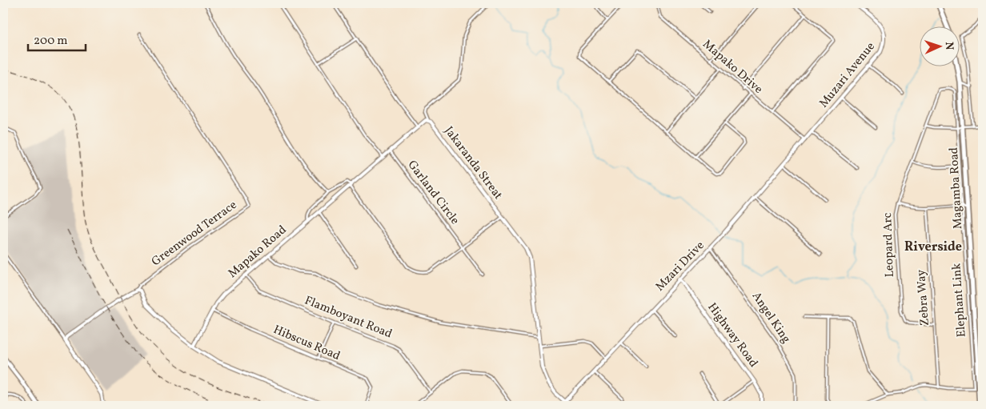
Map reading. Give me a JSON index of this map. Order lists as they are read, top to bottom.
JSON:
{
  "streets": {
    "highway": ["Magamba Road"],
    "street": [
      "Mapako Drive",
      "Muzari Avenue",
      "Jakaranda Streat",
      "Garland Circle",
      "Greenwood Terrace",
      "Leopard Arc",
      "Mapako Road",
      "Mzari Drive",
      "Zebra Way",
      "Elephant Link",
      "Flamboyant Road",
      "Angel King",
      "Highway Road",
      "Hibscus Road"
    ]
  },
  "crossings": [
    ["Mapako Drive", "Muzari Avenue"],
    ["Mapako Drive", "Mzari Drive"],
    ["Muzari Avenue", "Mzari Drive"],
    ["Jakaranda Streat", "Mapako Road"],
    ["Jakaranda Streat", "Mzari Drive"],
    ["Garland Circle", "Mapako Road"],
    ["Leopard Arc", "Zebra Way"],
    ["Leopard Arc", "Elephant Link"],
    ["Mapako Road", "Flamboyant Road"],
    ["Mapako Road", "Hibscus Road"],
    ["Mzari Drive", "Angel King"],
    ["Mzari Drive", "Highway Road"]
  ],
  "districts": ["Riverside"],
  "scale_bar": "200 m",
  "north": "right"
}
